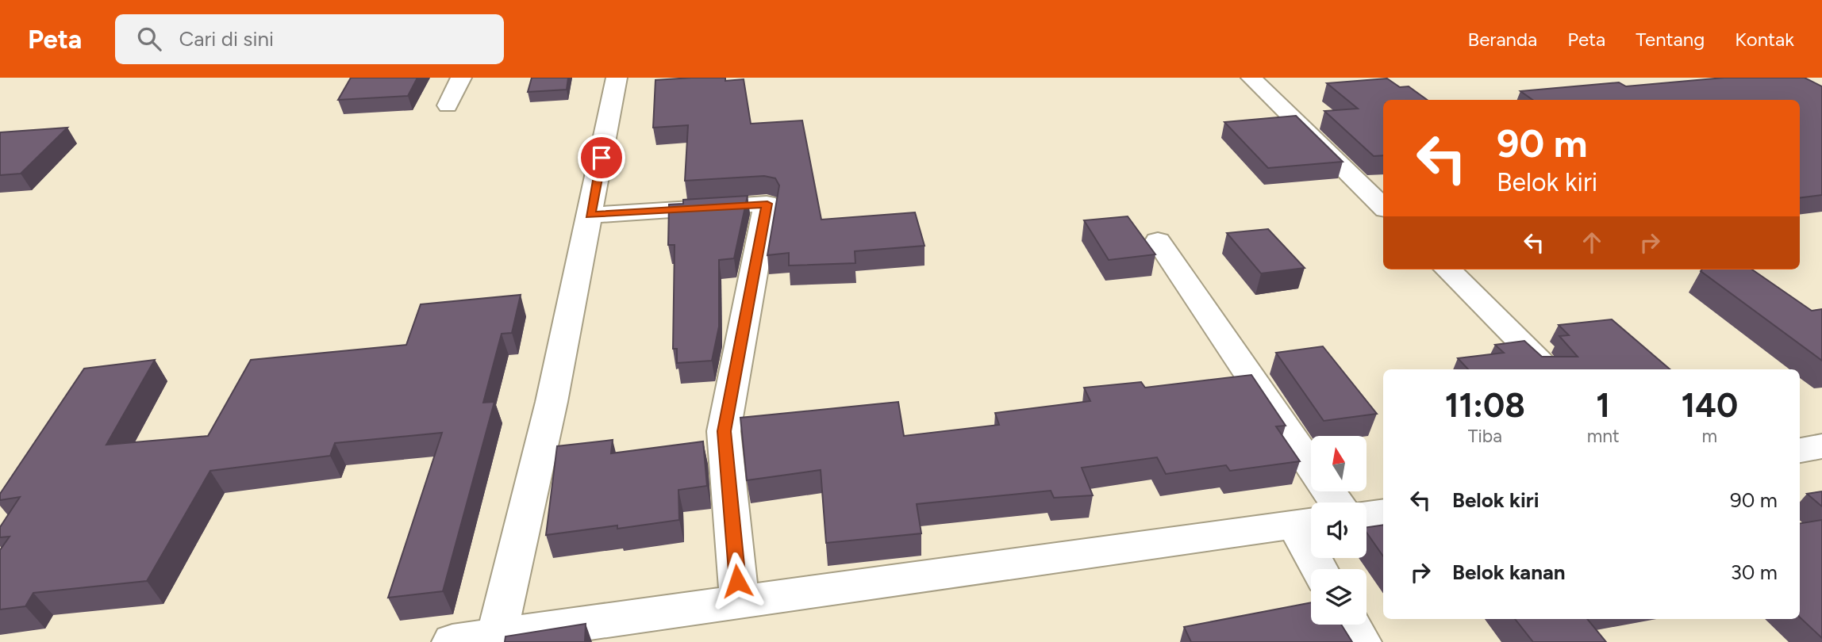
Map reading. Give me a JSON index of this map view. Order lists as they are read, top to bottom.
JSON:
{
  "north": "top",
  "page": {
    "header": "Peta",
    "search": "Cari di sini",
    "nav": [
      "Beranda",
      "Peta",
      "Tentang",
      "Kontak"
    ],
    "turn": ["90 m", "Belok kiri"],
    "eta": [
      "11:08",
      "Tiba",
      "1",
      "mnt",
      "140",
      "m"
    ],
    "list": [
      {
        "name": "Belok kiri",
        "value": "90 m"
      },
      {
        "name": "Belok kanan",
        "value": "30 m"
      }
    ]
  }
}
